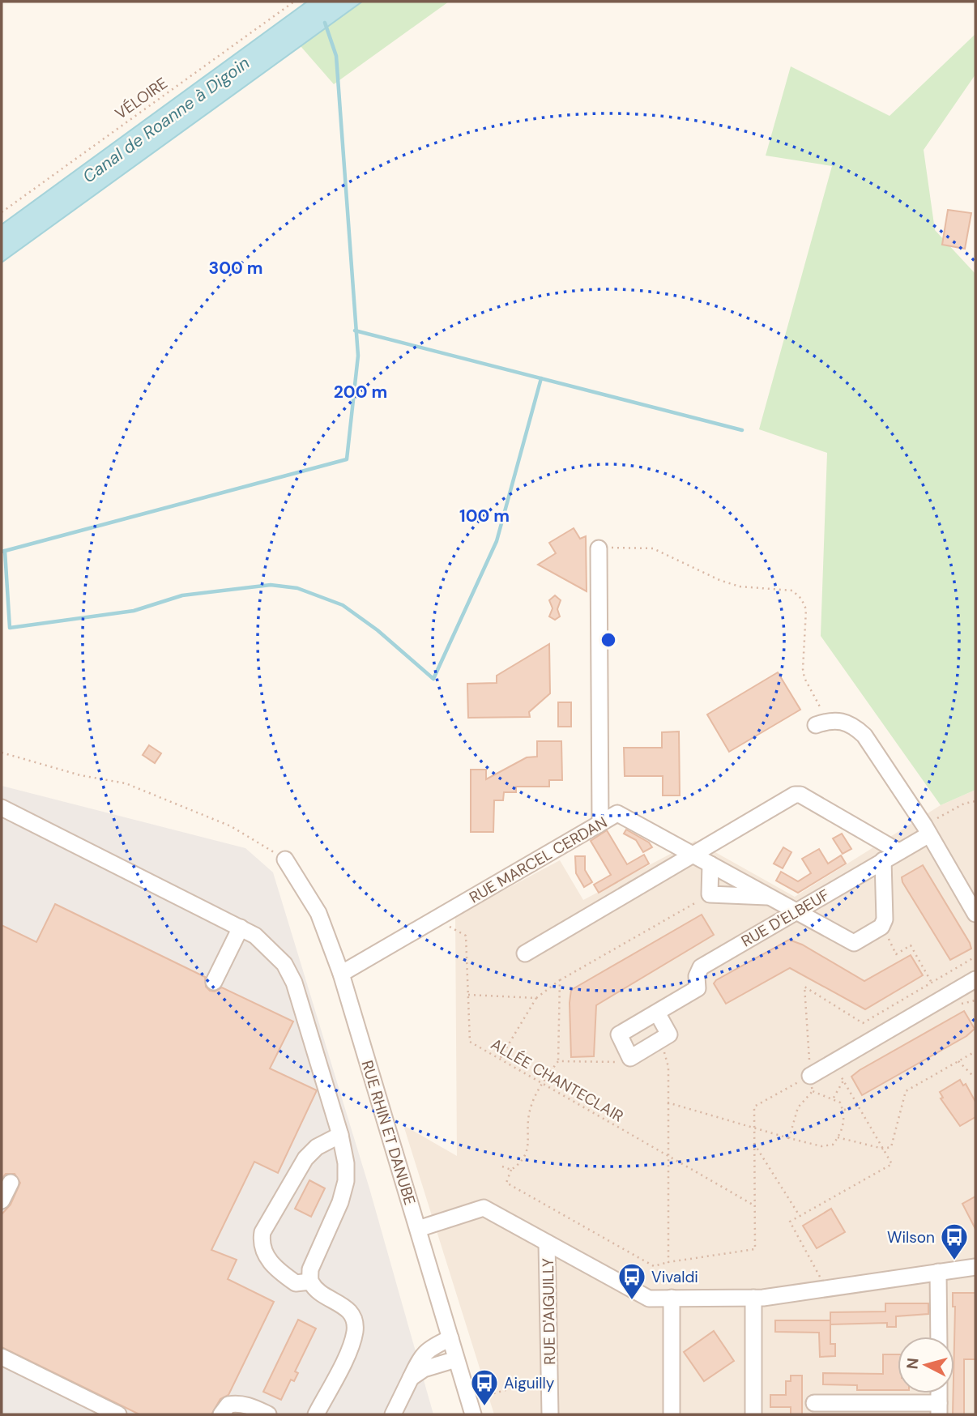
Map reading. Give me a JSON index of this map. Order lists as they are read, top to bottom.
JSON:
{
  "streets": {
    "street": [
      "RUE MARCEL CERDAN",
      "RUE D'ELBEUF",
      "RUE RHIN ET DANUBE",
      "RUE D'AIGUILLY"
    ],
    "path": ["VÉLOIRE", "ALLÉE CHANTECLAIR"]
  },
  "crossings": [
    ["RUE MARCEL CERDAN", "RUE D'ELBEUF"],
    ["RUE MARCEL CERDAN", "ALLÉE CHANTECLAIR"],
    ["RUE MARCEL CERDAN", "RUE RHIN ET DANUBE"]
  ],
  "water": ["Canal de Roanne à Digoin"],
  "places": {
    "bus stop": ["Wilson", "Vivaldi", "Aiguilly"]
  },
  "north": "left",
  "rings": ["300 m", "200 m", "100 m"]
}
